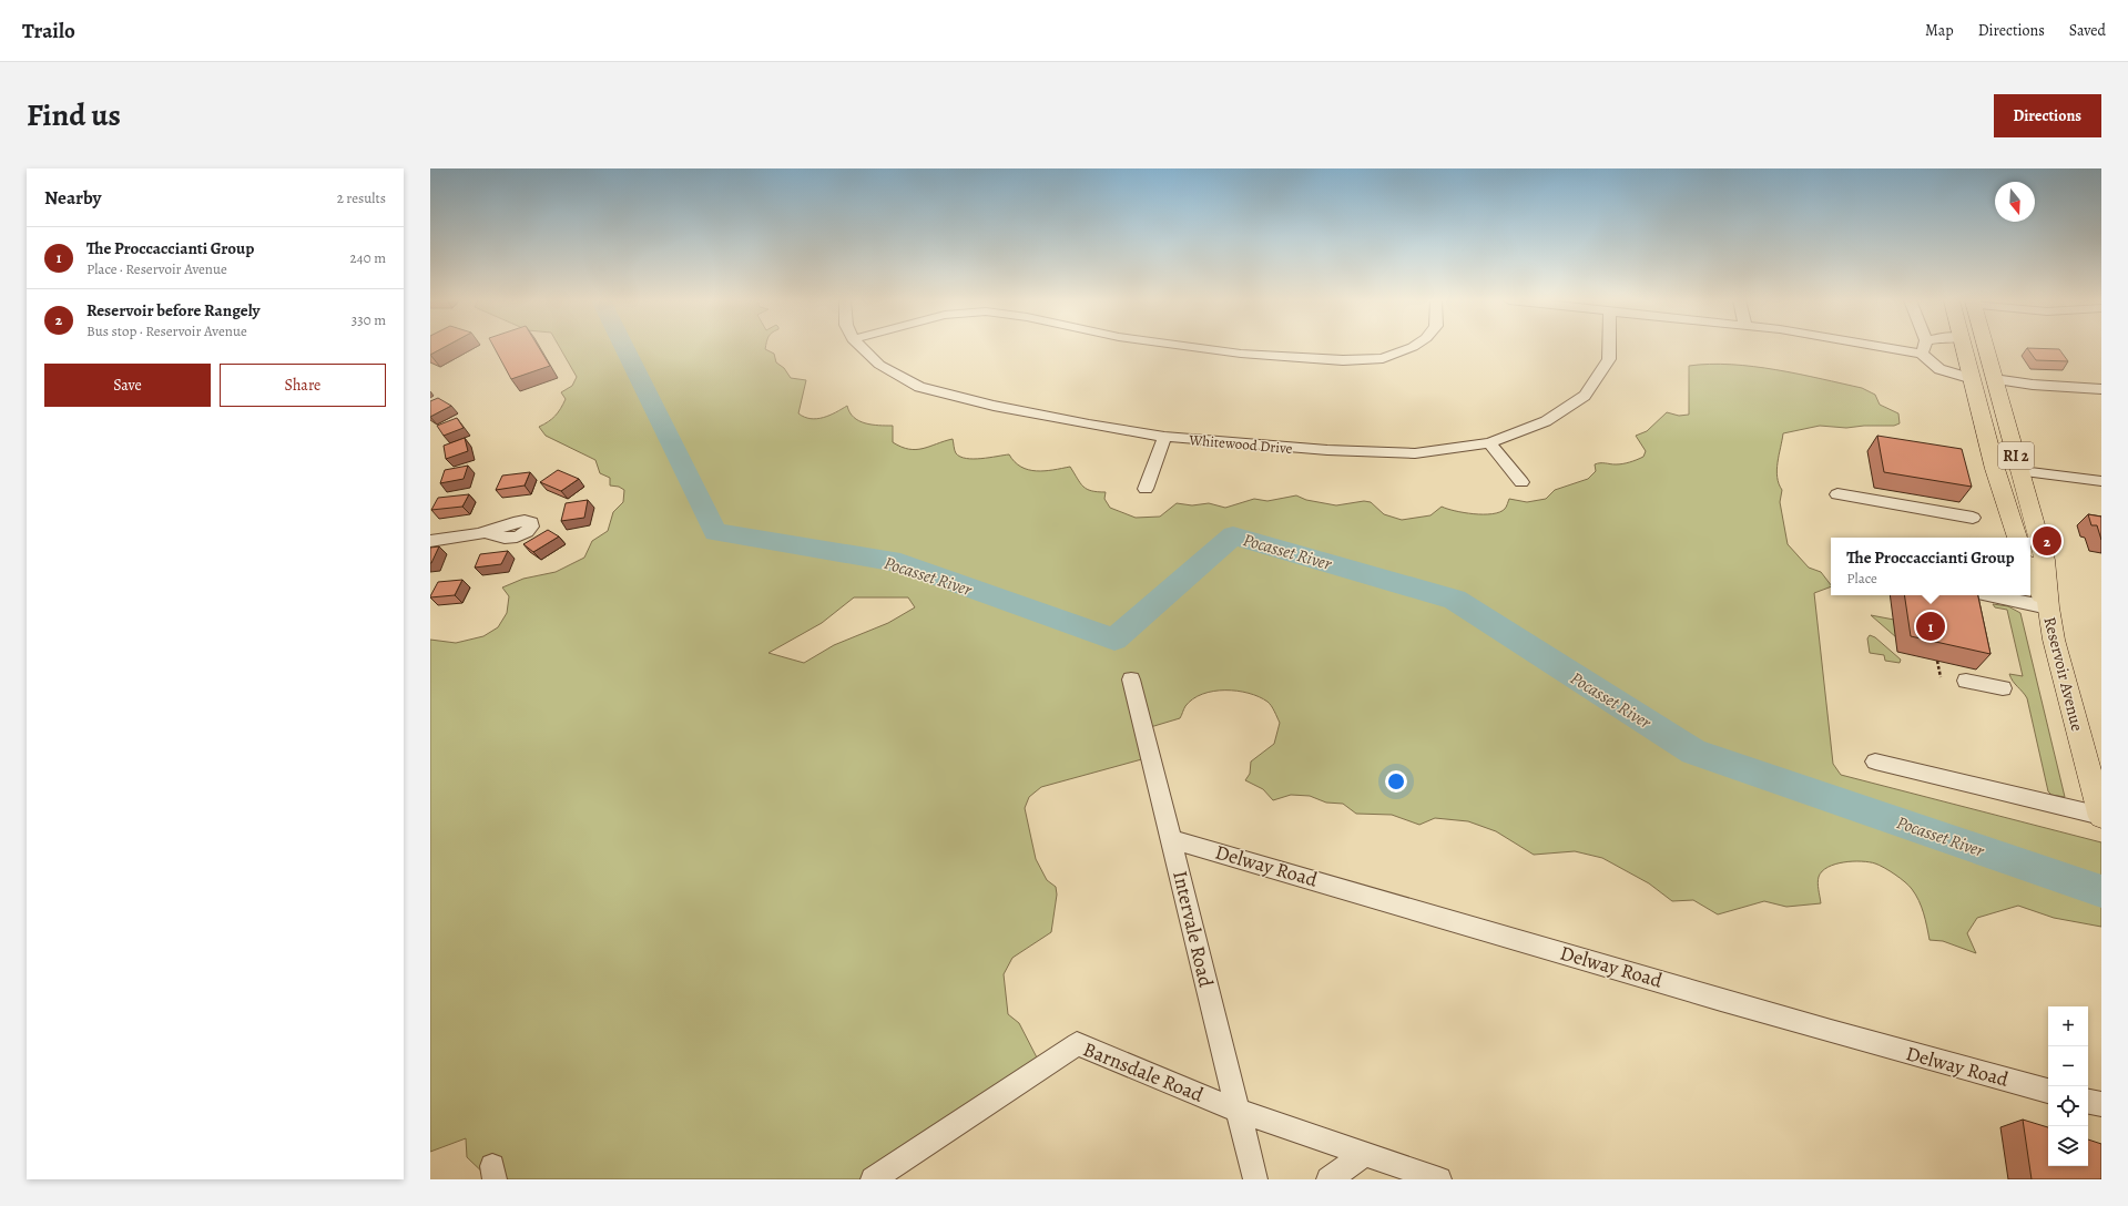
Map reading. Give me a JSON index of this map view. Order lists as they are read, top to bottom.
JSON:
{
  "streets": {
    "main road": ["RI 2", "Reservoir Avenue"],
    "street": [
      "Whitewood Drive",
      "Delway Road",
      "Intervale Road",
      "Barnsdale Road"
    ]
  },
  "crossings": [
    ["Delway Road", "Intervale Road"],
    ["Intervale Road", "Barnsdale Road"]
  ],
  "water": ["Pocasset River"],
  "north": "bottom",
  "page": {
    "header": "Trailo",
    "nav": ["Map", "Directions", "Saved"],
    "title": "Find us",
    "buttons": [
      "Directions",
      ["Save", "Share"]
    ],
    "heading": ["Nearby", "2 results"],
    "list": [
      {
        "mark": "1",
        "name": "The Proccaccianti Group",
        "note": "Place · Reservoir Avenue",
        "value": "240 m"
      },
      {
        "mark": "2",
        "name": "Reservoir before Rangely",
        "note": "Bus stop · Reservoir Avenue",
        "value": "330 m"
      }
    ],
    "pins": ["2", "1"],
    "popup": ["The Proccaccianti Group", "Place"],
    "map_buttons": ["+", "−"]
  }
}
